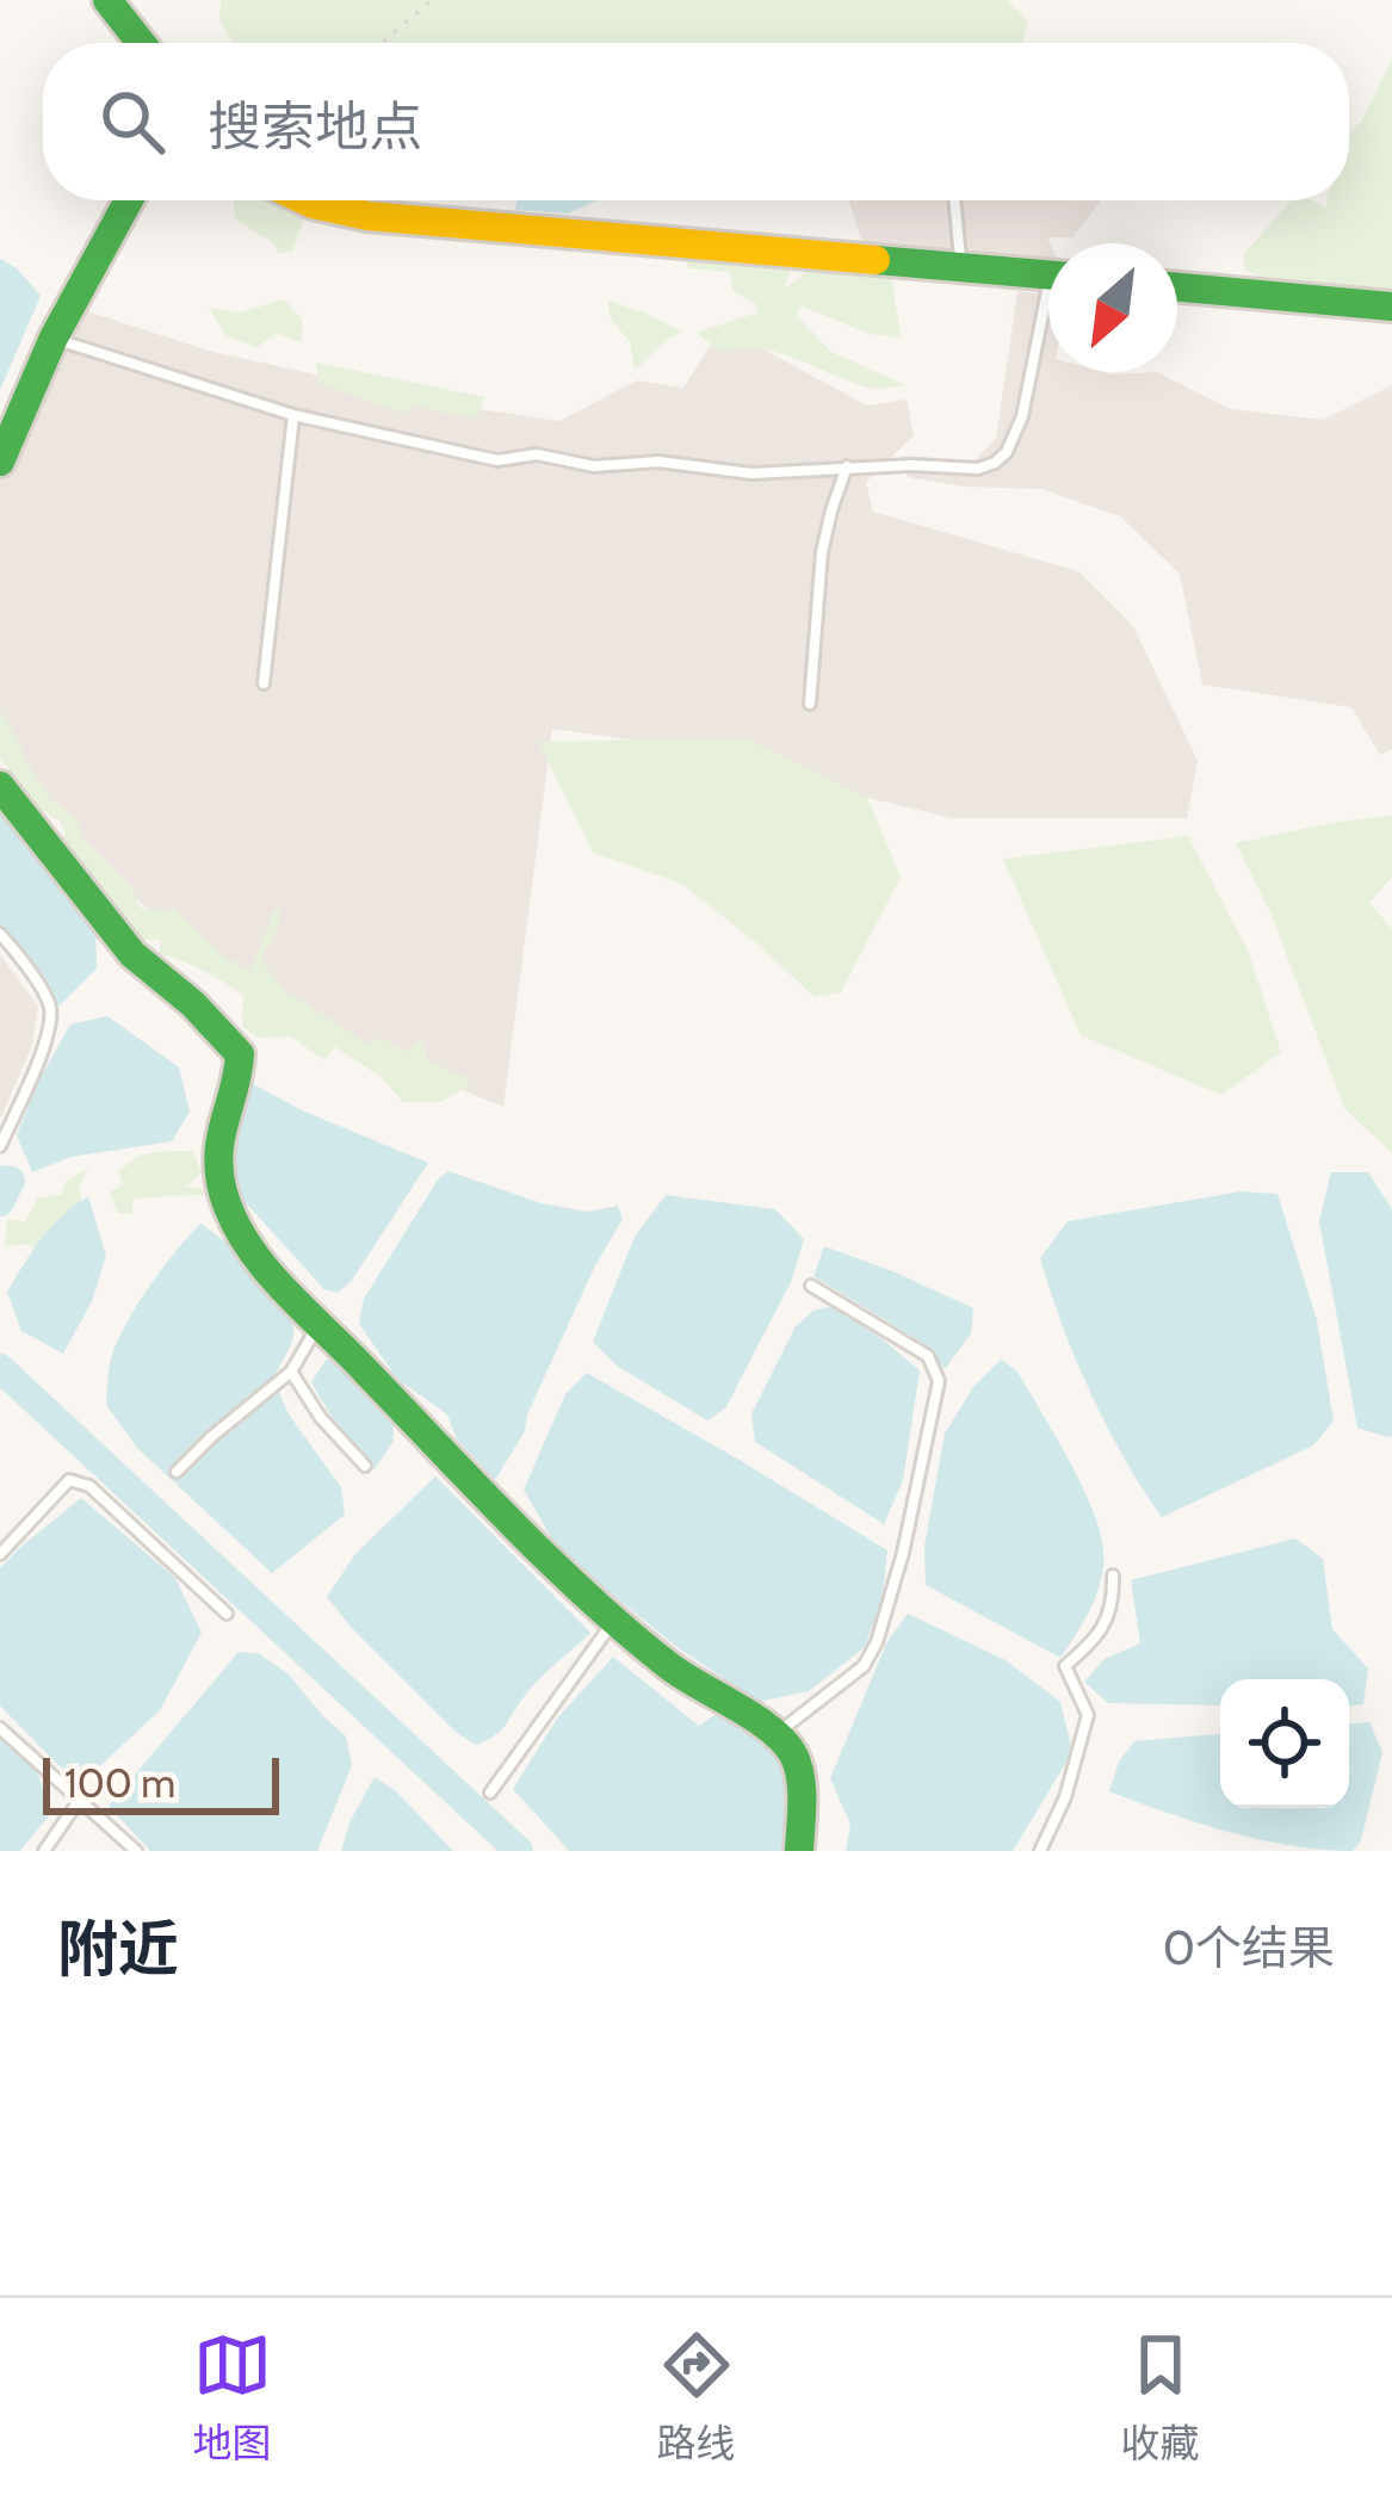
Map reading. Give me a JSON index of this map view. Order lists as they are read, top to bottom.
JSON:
{
  "scale_bar": "100 m",
  "north": "bottom left",
  "page": {
    "search": "搜索地点",
    "scale": "100 m",
    "heading": ["附近", "0个结果"],
    "nav": ["地图", "路线", "收藏"]
  }
}
